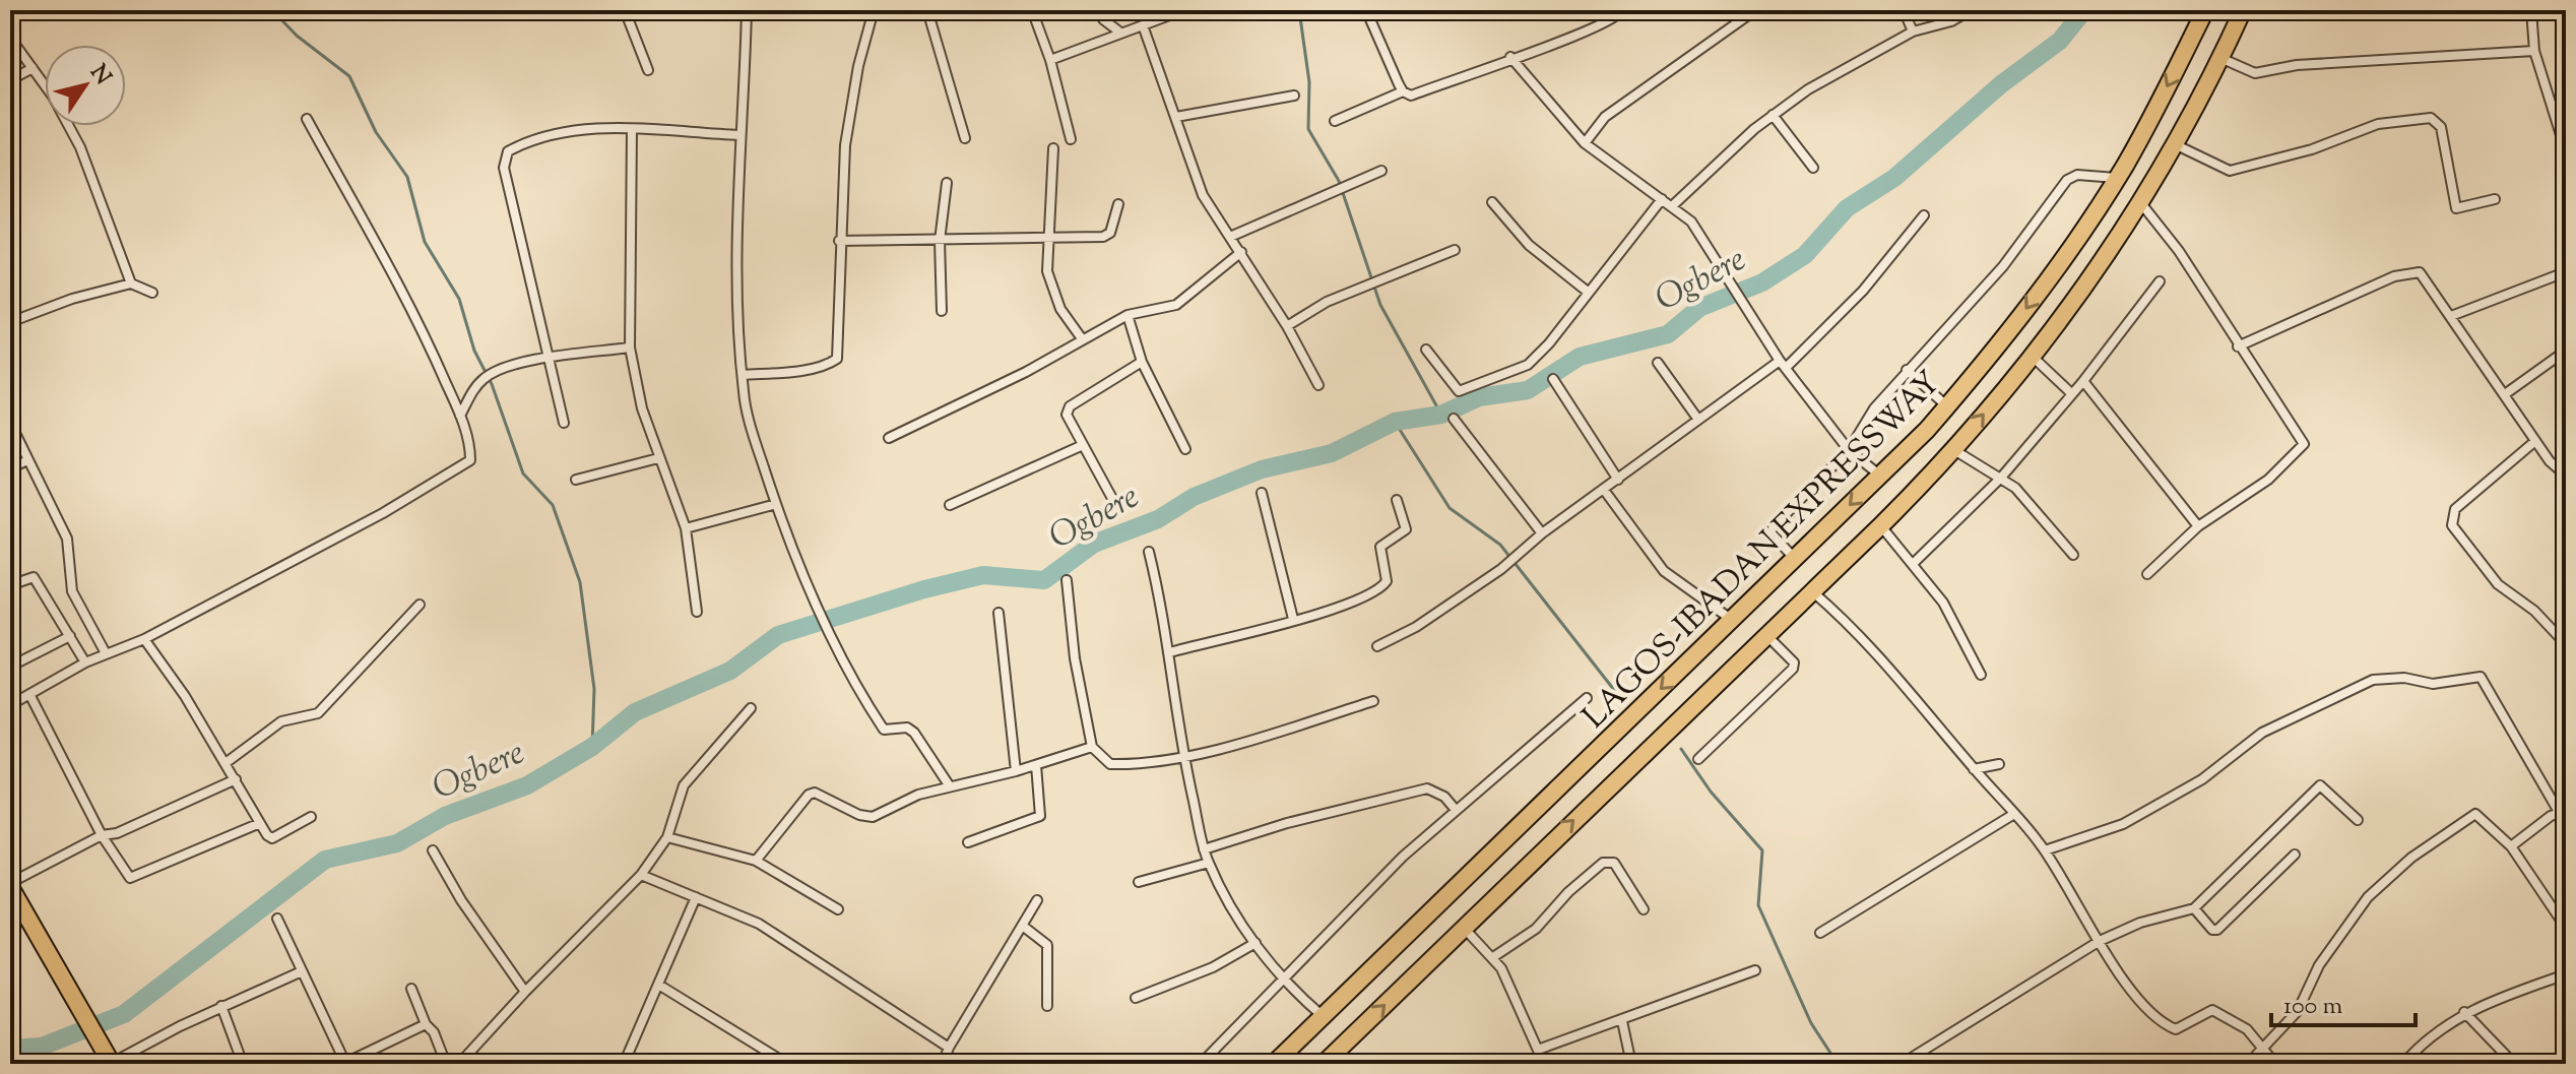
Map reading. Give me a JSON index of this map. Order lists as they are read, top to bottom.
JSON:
{
  "streets": {
    "highway": ["LAGOS-IBADAN EXPRESSWAY"]
  },
  "water": ["Ogbere"],
  "scale_bar": "100 m",
  "north": "top right"
}
